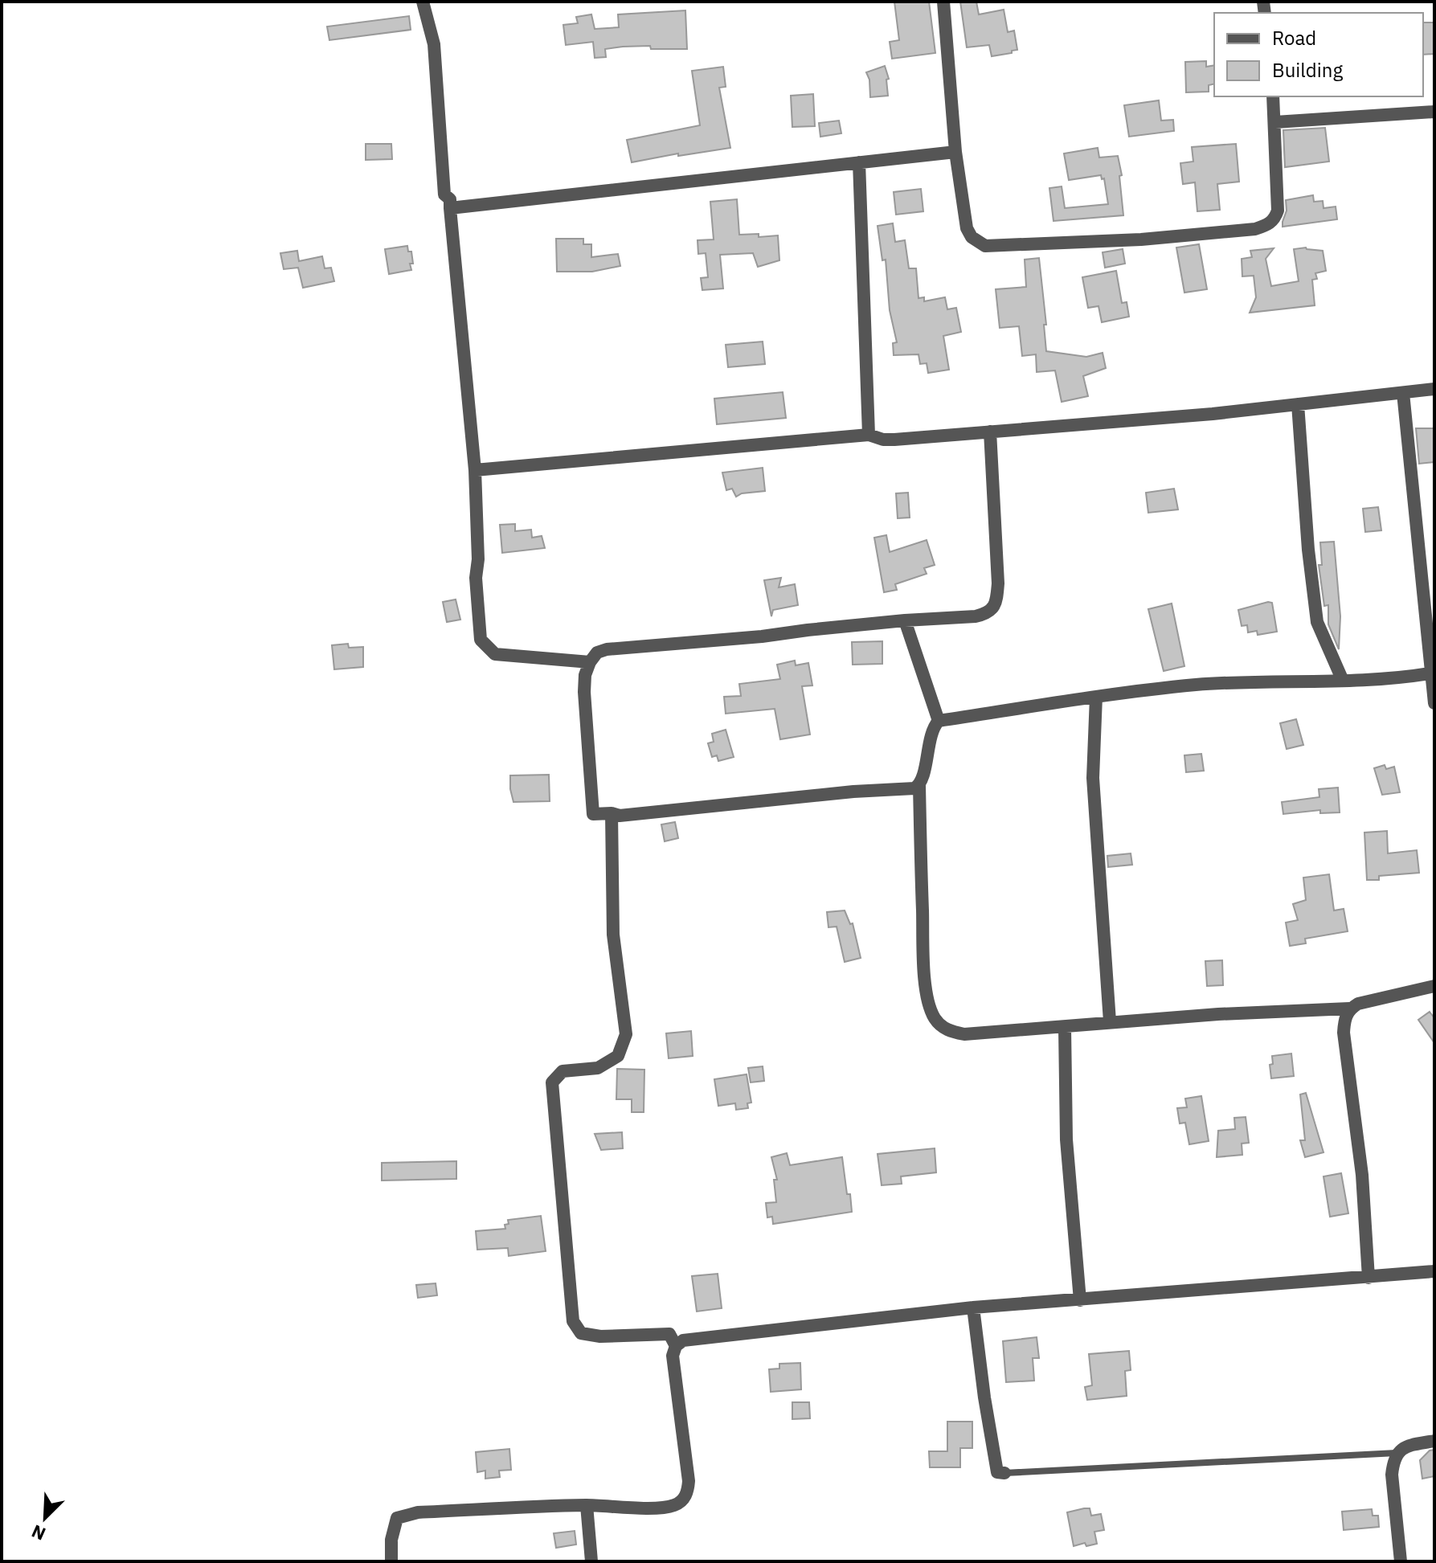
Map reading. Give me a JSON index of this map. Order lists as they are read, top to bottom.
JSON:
{
  "legend": ["Road", "Building"],
  "north": "bottom left"
}
